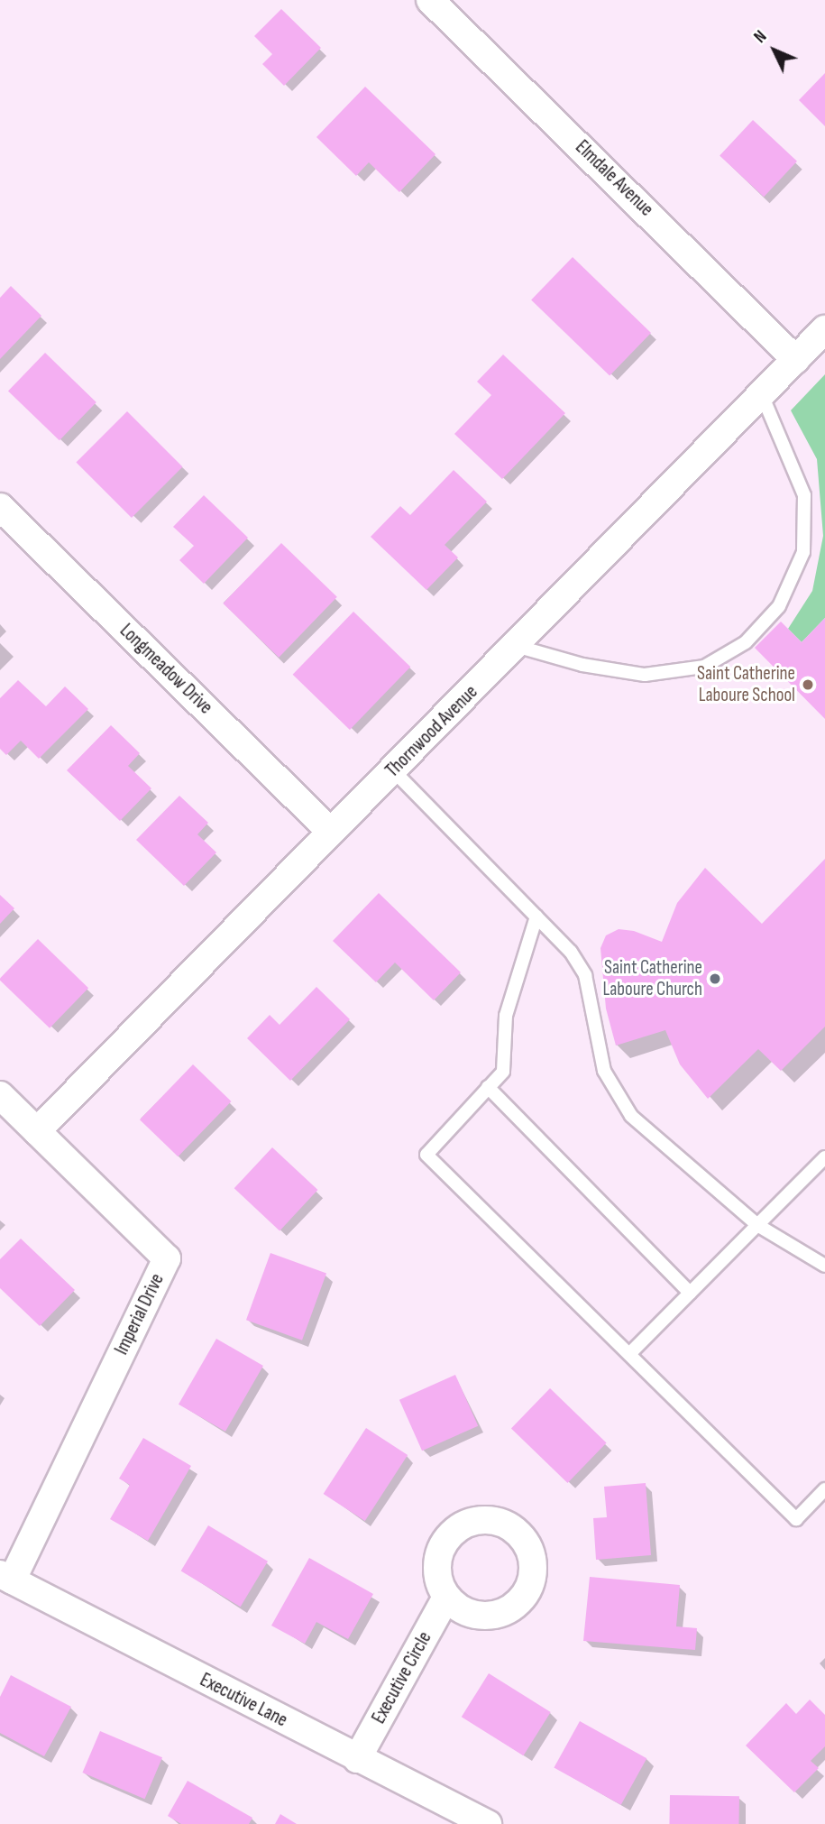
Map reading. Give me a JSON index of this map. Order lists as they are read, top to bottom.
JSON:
{
  "streets": {
    "street": [
      "Elmdale Avenue",
      "Longmeadow Drive",
      "Thornwood Avenue",
      "Imperial Drive",
      "Executive Circle",
      "Executive Lane"
    ]
  },
  "crossings": [
    ["Elmdale Avenue", "Thornwood Avenue"],
    ["Longmeadow Drive", "Thornwood Avenue"],
    ["Thornwood Avenue", "Imperial Drive"],
    ["Imperial Drive", "Executive Lane"],
    ["Executive Circle", "Executive Lane"]
  ],
  "places": ["Saint Catherine Laboure School", "Saint Catherine Laboure Church"],
  "north": "top left"
}
